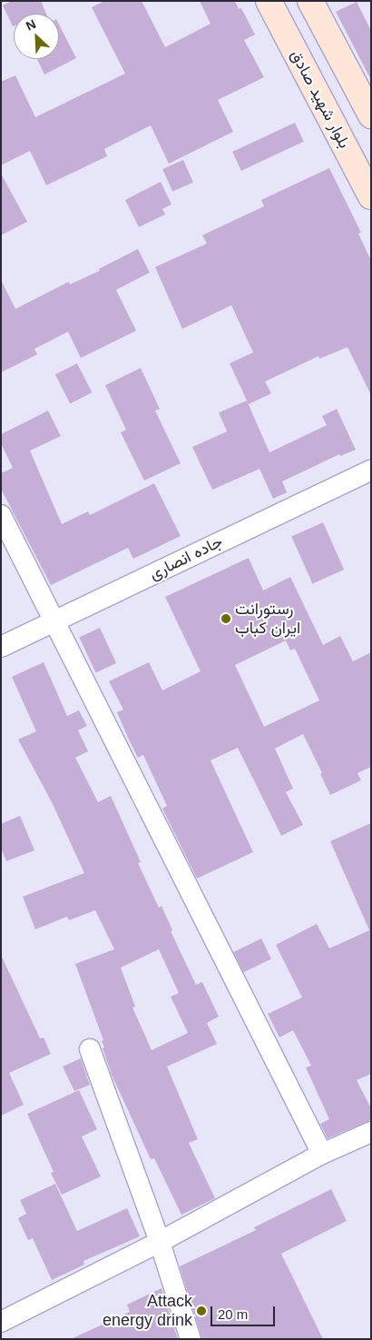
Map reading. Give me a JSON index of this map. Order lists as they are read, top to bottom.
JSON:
{
  "streets": {
    "main road": ["بلوار شهید صادق"],
    "street": ["جاده انصاری"]
  },
  "places": ["رستورانت ایران کباب", "Attack energy drink"],
  "scale_bar": "20 m",
  "north": "top left"
}
